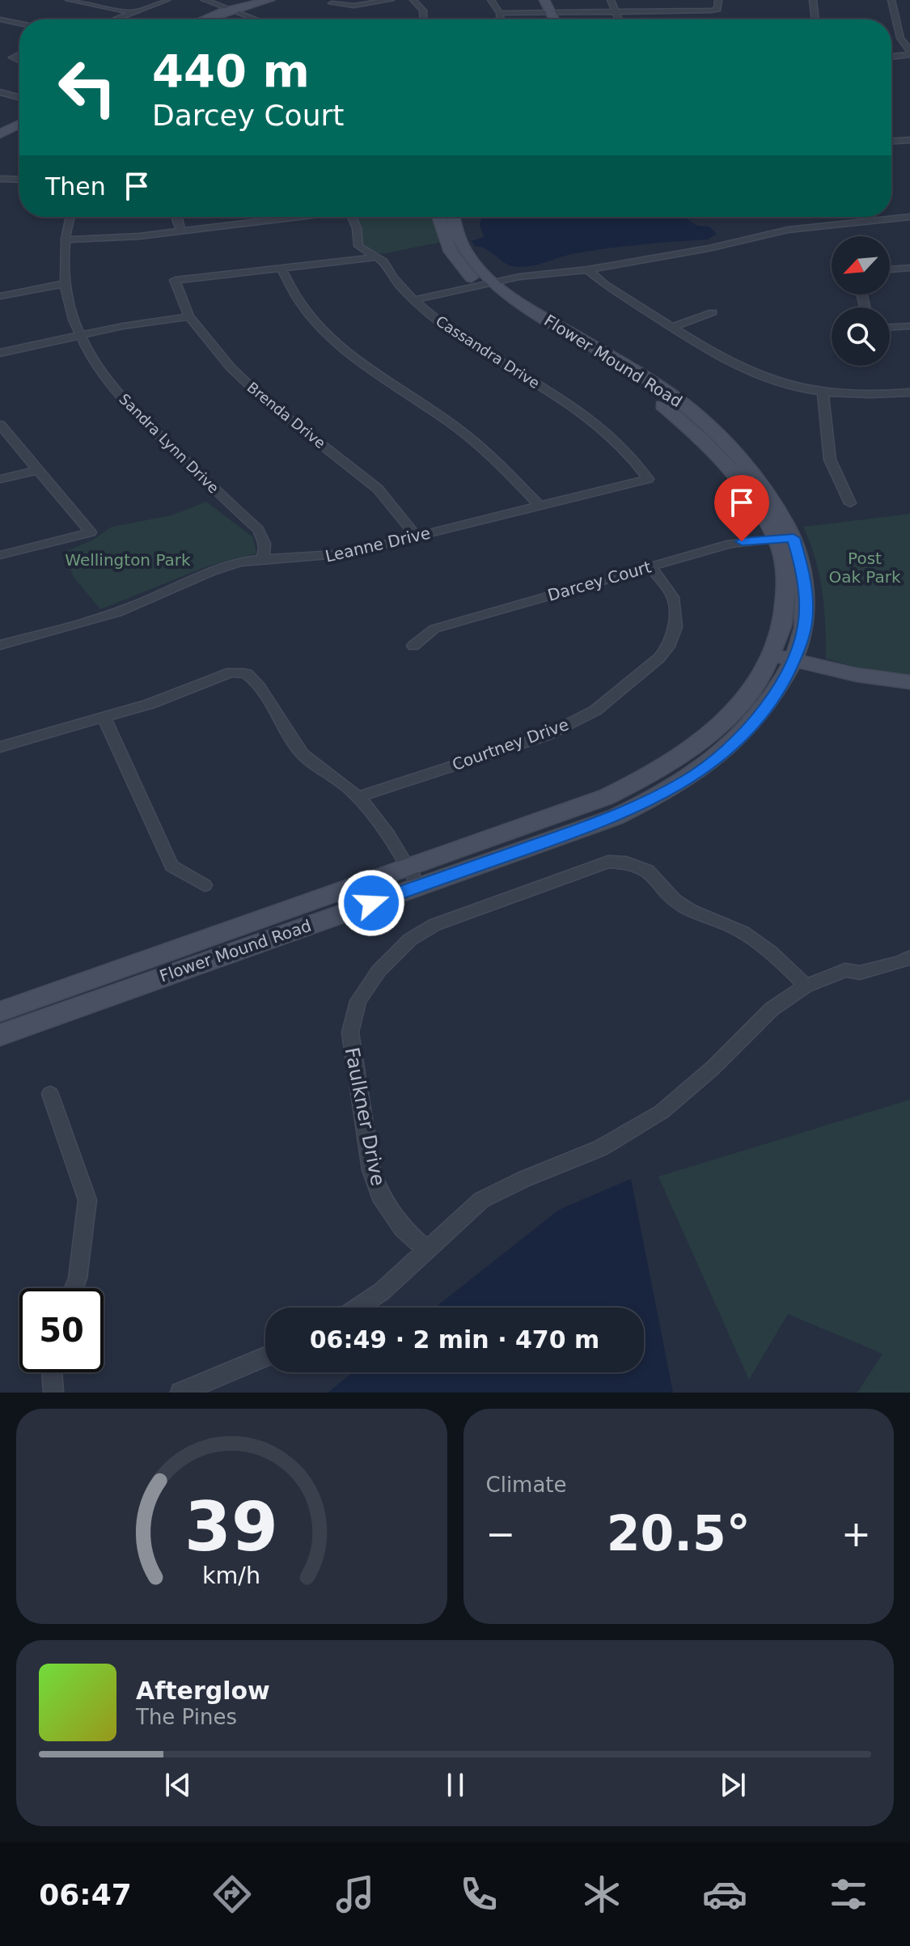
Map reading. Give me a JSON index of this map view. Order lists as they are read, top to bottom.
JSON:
{
  "streets": {
    "main road": ["Flower Mound Road"],
    "street": [
      "Cassandra Drive",
      "Brenda Drive",
      "Sandra Lynn Drive",
      "Leanne Drive",
      "Darcey Court",
      "Courtney Drive",
      "Faulkner Drive"
    ]
  },
  "crossings": [
    ["Cassandra Drive", "Leanne Drive"],
    ["Flower Mound Road", "Darcey Court"],
    ["Brenda Drive", "Leanne Drive"],
    ["Sandra Lynn Drive", "Leanne Drive"],
    ["Darcey Court", "Courtney Drive"]
  ],
  "parks": ["Post Oak Park", "Wellington Park"],
  "north": "bottom left",
  "page": {
    "turn": ["440 m", "Darcey Court"],
    "then": "Then",
    "limit": "50",
    "trip": "06:49 · 2 min · 470 m",
    "tile": "Climate",
    "heat": ["−", "20.5°", "+"],
    "song": ["Afterglow", "The Pines"],
    "tabs": "06:47",
    "gauge": ["39", "km/h"]
  }
}
